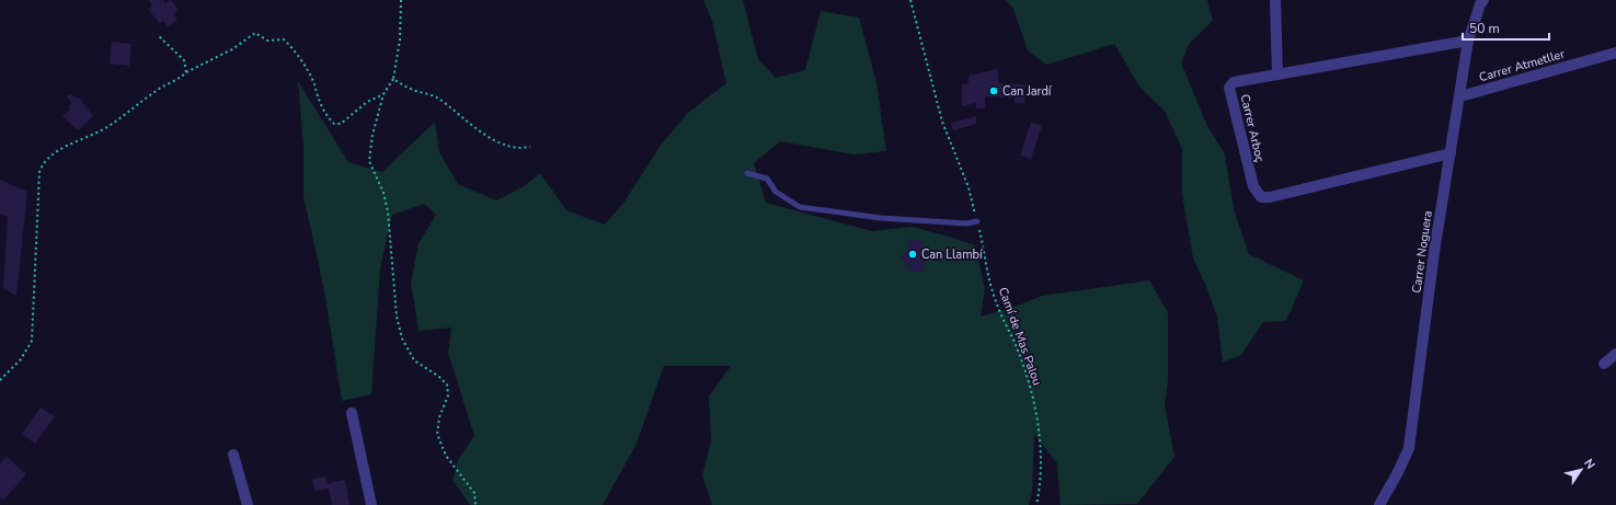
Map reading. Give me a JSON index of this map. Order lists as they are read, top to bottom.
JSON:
{
  "streets": {
    "street": ["Carrer Atmetller", "Carrer Arboç", "Carrer Noguera"],
    "path": ["Camí de Mas Palou"]
  },
  "crossings": [
    ["Carrer Atmetller", "Carrer Noguera"],
    ["Carrer Arboç", "Carrer Noguera"]
  ],
  "places": ["Can Jardí", "Can Llambí"],
  "scale_bar": "50 m",
  "north": "top right"
}
